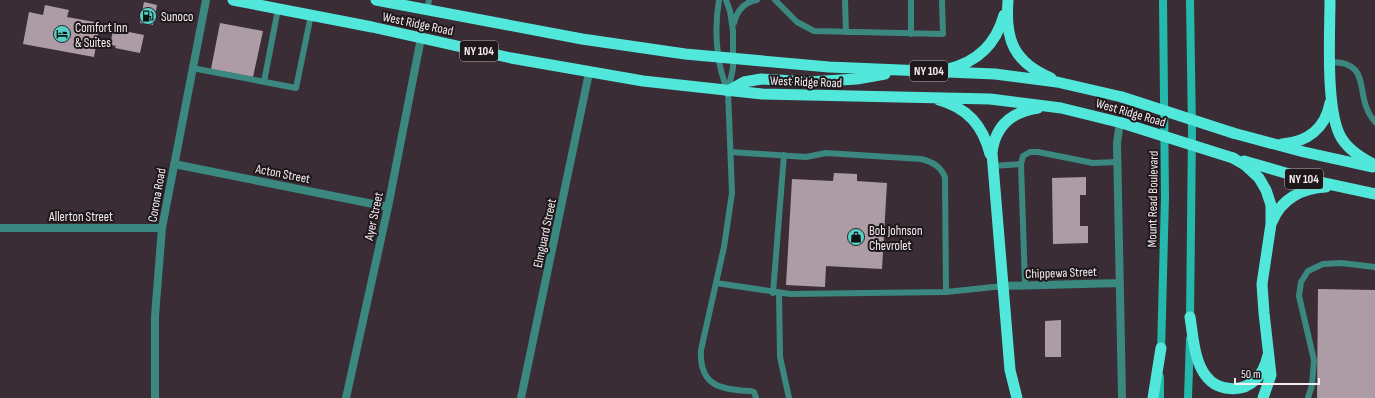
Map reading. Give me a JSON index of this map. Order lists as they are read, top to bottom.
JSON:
{
  "streets": {
    "highway": ["West Ridge Road", "NY 104"],
    "main road": ["Mount Read Boulevard"],
    "street": [
      "Acton Street",
      "Corona Road",
      "Allerton Street",
      "Ayer Street",
      "Elmguard Street",
      "Chippewa Street"
    ]
  },
  "crossings": [
    ["West Ridge Road", "Ayer Street"],
    ["West Ridge Road", "Elmguard Street"],
    ["Acton Street", "Corona Road"],
    ["Acton Street", "Ayer Street"],
    ["Corona Road", "Allerton Street"]
  ],
  "places": {
    "fuel station": ["Sunoco"],
    "hotel": ["Comfort Inn & Suites"],
    "shop": ["Bob Johnson Chevrolet"]
  },
  "scale_bar": "50 m"
}
